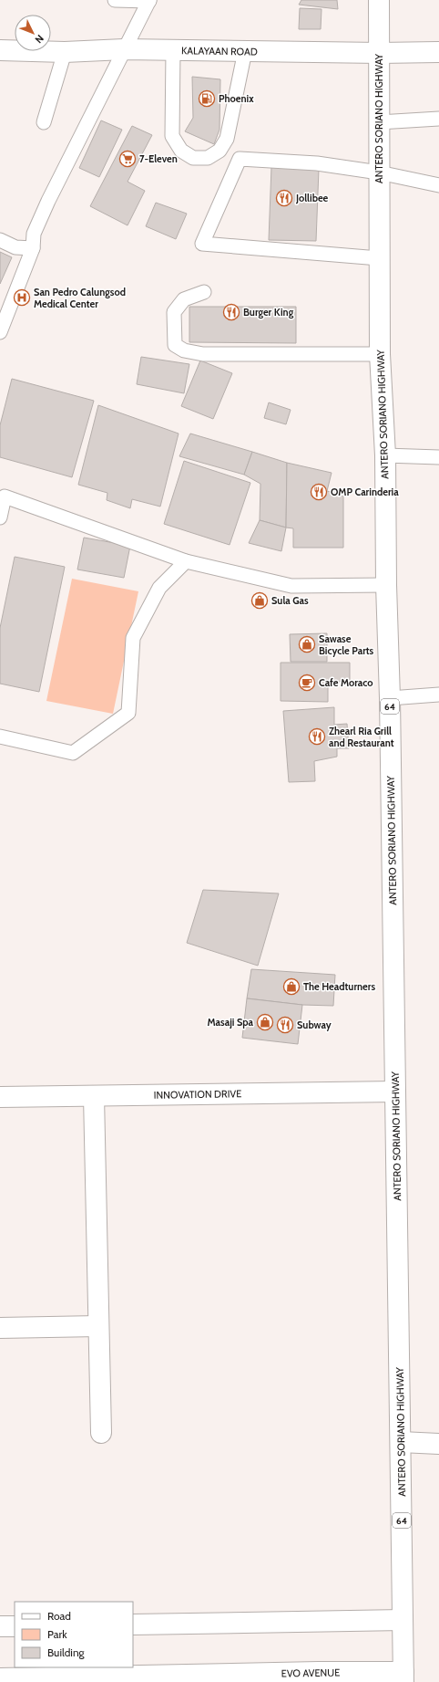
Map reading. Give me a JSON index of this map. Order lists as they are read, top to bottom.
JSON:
{
  "streets": {
    "main road": [
      "KALAYAAN ROAD",
      "ANTERO SORIANO HIGHWAY",
      "64",
      "INNOVATION DRIVE",
      "EVO AVENUE"
    ]
  },
  "crossings": [
    ["KALAYAAN ROAD", "ANTERO SORIANO HIGHWAY"],
    ["ANTERO SORIANO HIGHWAY", "INNOVATION DRIVE"],
    ["ANTERO SORIANO HIGHWAY", "EVO AVENUE"]
  ],
  "places": {
    "fuel station": ["Phoenix"],
    "supermarket": ["7-Eleven"],
    "restaurant": [
      "Jollibee",
      "Burger King",
      "OMP Carinderia",
      "Zhearl Ria Grill and Restaurant",
      "Subway"
    ],
    "hospital": ["San Pedro Calungsod Medical Center"],
    "shop": [
      "Sula Gas",
      "Sawase Bicycle Parts",
      "The Headturners",
      "Masaji Spa"
    ],
    "cafe": ["Cafe Moraco"]
  },
  "legend": ["Road", "Park", "Building"],
  "north": "bottom right"
}
